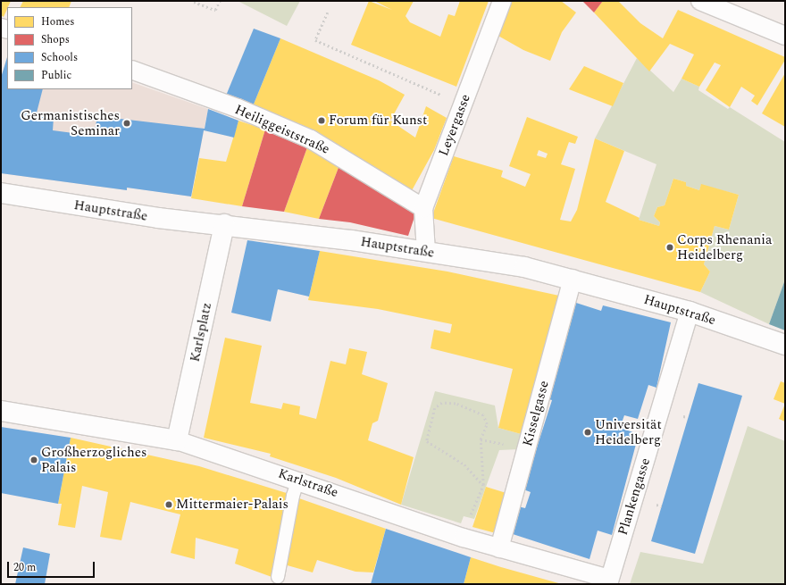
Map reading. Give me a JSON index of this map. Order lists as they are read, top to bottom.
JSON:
{
  "streets": {
    "street": [
      "Leyergasse",
      "Heiliggeiststraße",
      "Hauptstraße",
      "Karlsplatz",
      "Kisselgasse",
      "Karlstraße",
      "Plankengasse"
    ]
  },
  "crossings": [
    ["Leyergasse", "Heiliggeiststraße"],
    ["Leyergasse", "Hauptstraße"],
    ["Hauptstraße", "Karlsplatz"],
    ["Hauptstraße", "Kisselgasse"],
    ["Hauptstraße", "Plankengasse"],
    ["Karlsplatz", "Karlstraße"],
    ["Kisselgasse", "Karlstraße"],
    ["Karlstraße", "Plankengasse"]
  ],
  "places": [
    "Forum für Kunst",
    "Germanistisches Seminar",
    "Corps Rhenania Heidelberg",
    "Universität Heidelberg",
    "Großherzogliches Palais",
    "Mittermaier-Palais"
  ],
  "legend": [
    "Homes",
    "Shops",
    "Schools",
    "Public"
  ],
  "scale_bar": "20 m"
}
